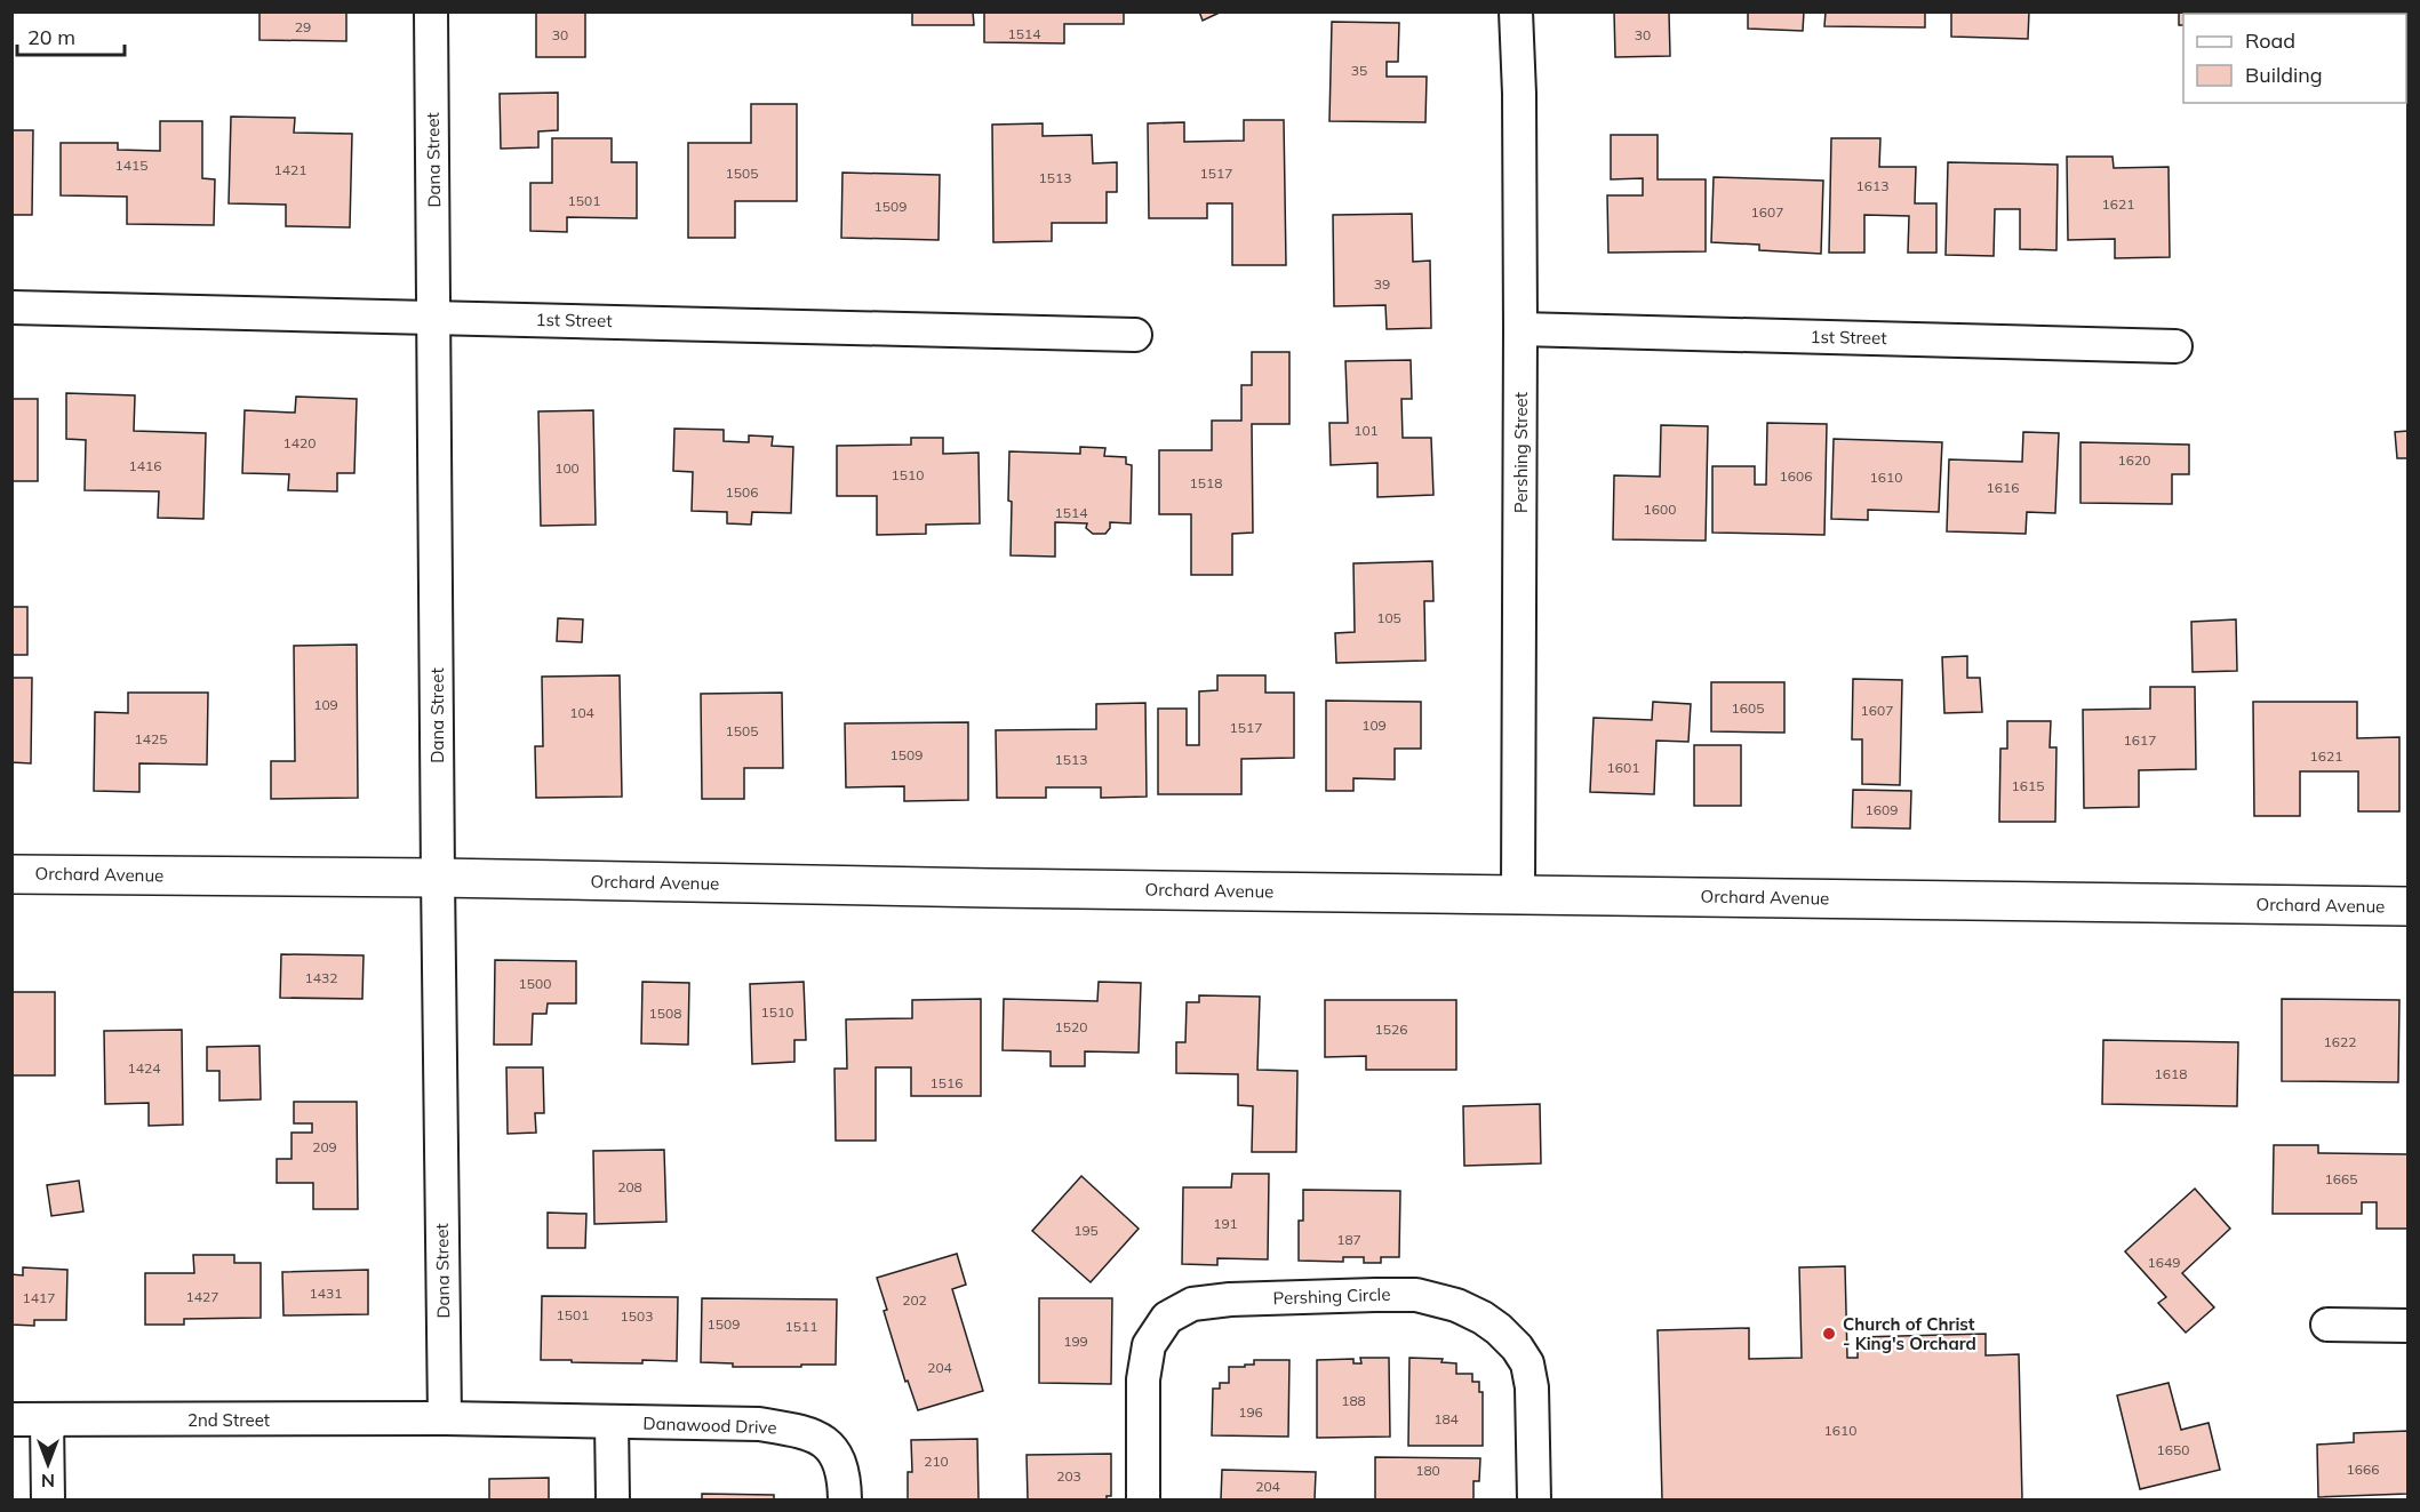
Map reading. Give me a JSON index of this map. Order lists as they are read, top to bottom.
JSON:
{
  "streets": {
    "street": [
      "Dana Street",
      "1st Street",
      "Pershing Street",
      "Orchard Avenue",
      "Pershing Circle",
      "2nd Street",
      "Danawood Drive"
    ]
  },
  "crossings": [
    ["Dana Street", "1st Street"],
    ["Dana Street", "Orchard Avenue"],
    ["Dana Street", "2nd Street"],
    ["Dana Street", "Danawood Drive"],
    ["1st Street", "Pershing Street"],
    ["Pershing Street", "Orchard Avenue"],
    ["2nd Street", "Danawood Drive"]
  ],
  "places": ["Church of Christ - King's Orchard"],
  "house_numbers": [
    "29",
    "1514",
    "30",
    "30",
    "35",
    "1415",
    "1421",
    "1505",
    "1517",
    "1513",
    "1613",
    "1501",
    "1621",
    "1509",
    "1607",
    "39",
    "101",
    "1420",
    "1620",
    "1416",
    "100",
    "1510",
    "1606",
    "1610",
    "1518",
    "1616",
    "1506",
    "1600",
    "1514",
    "105",
    "109",
    "1605",
    "1607",
    "104",
    "109",
    "1517",
    "1505",
    "1425",
    "1617",
    "1509",
    "1621",
    "1513",
    "1601",
    "1615",
    "1609",
    "1432",
    "1500",
    "1510",
    "1508",
    "1520",
    "1526",
    "1622",
    "1424",
    "1618",
    "1516",
    "209",
    "1665",
    "208",
    "191",
    "195",
    "187",
    "1649",
    "1431",
    "1427",
    "1417",
    "202",
    "1501",
    "1503",
    "1509",
    "1511",
    "199",
    "204",
    "188",
    "196",
    "184",
    "1610",
    "1650",
    "210",
    "1666",
    "180",
    "203",
    "204"
  ],
  "legend": ["Road", "Building"],
  "scale_bar": "20 m",
  "north": "bottom"
}
